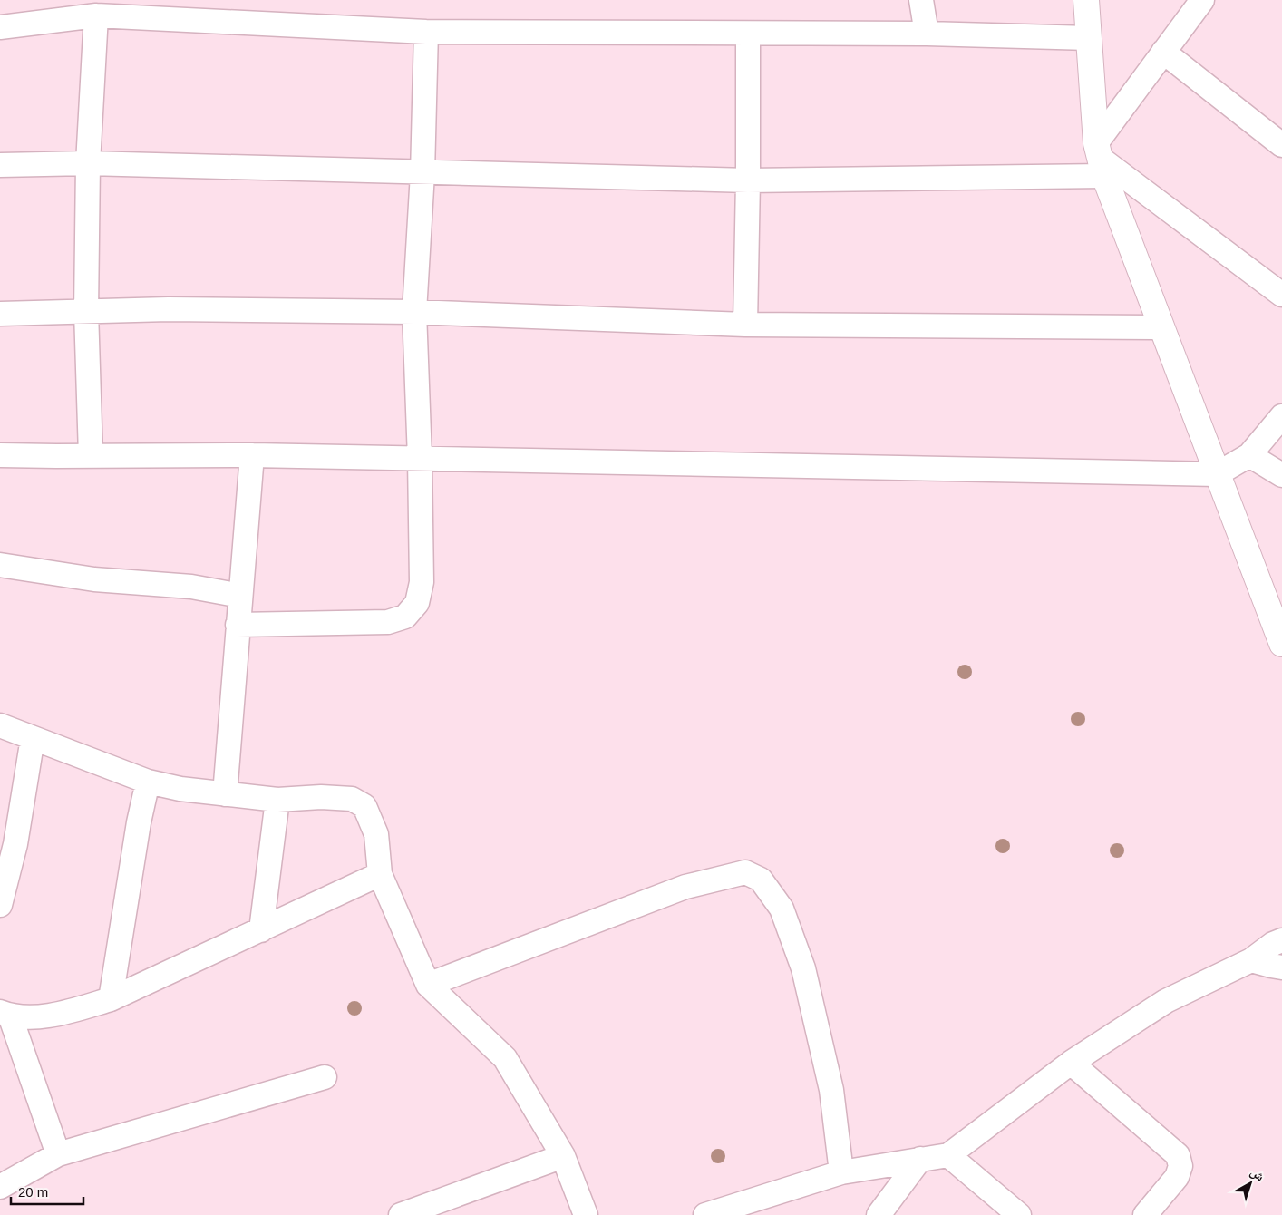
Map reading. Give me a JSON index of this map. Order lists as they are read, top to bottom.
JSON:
{
  "scale_bar": "20 m",
  "north": "top right"
}
